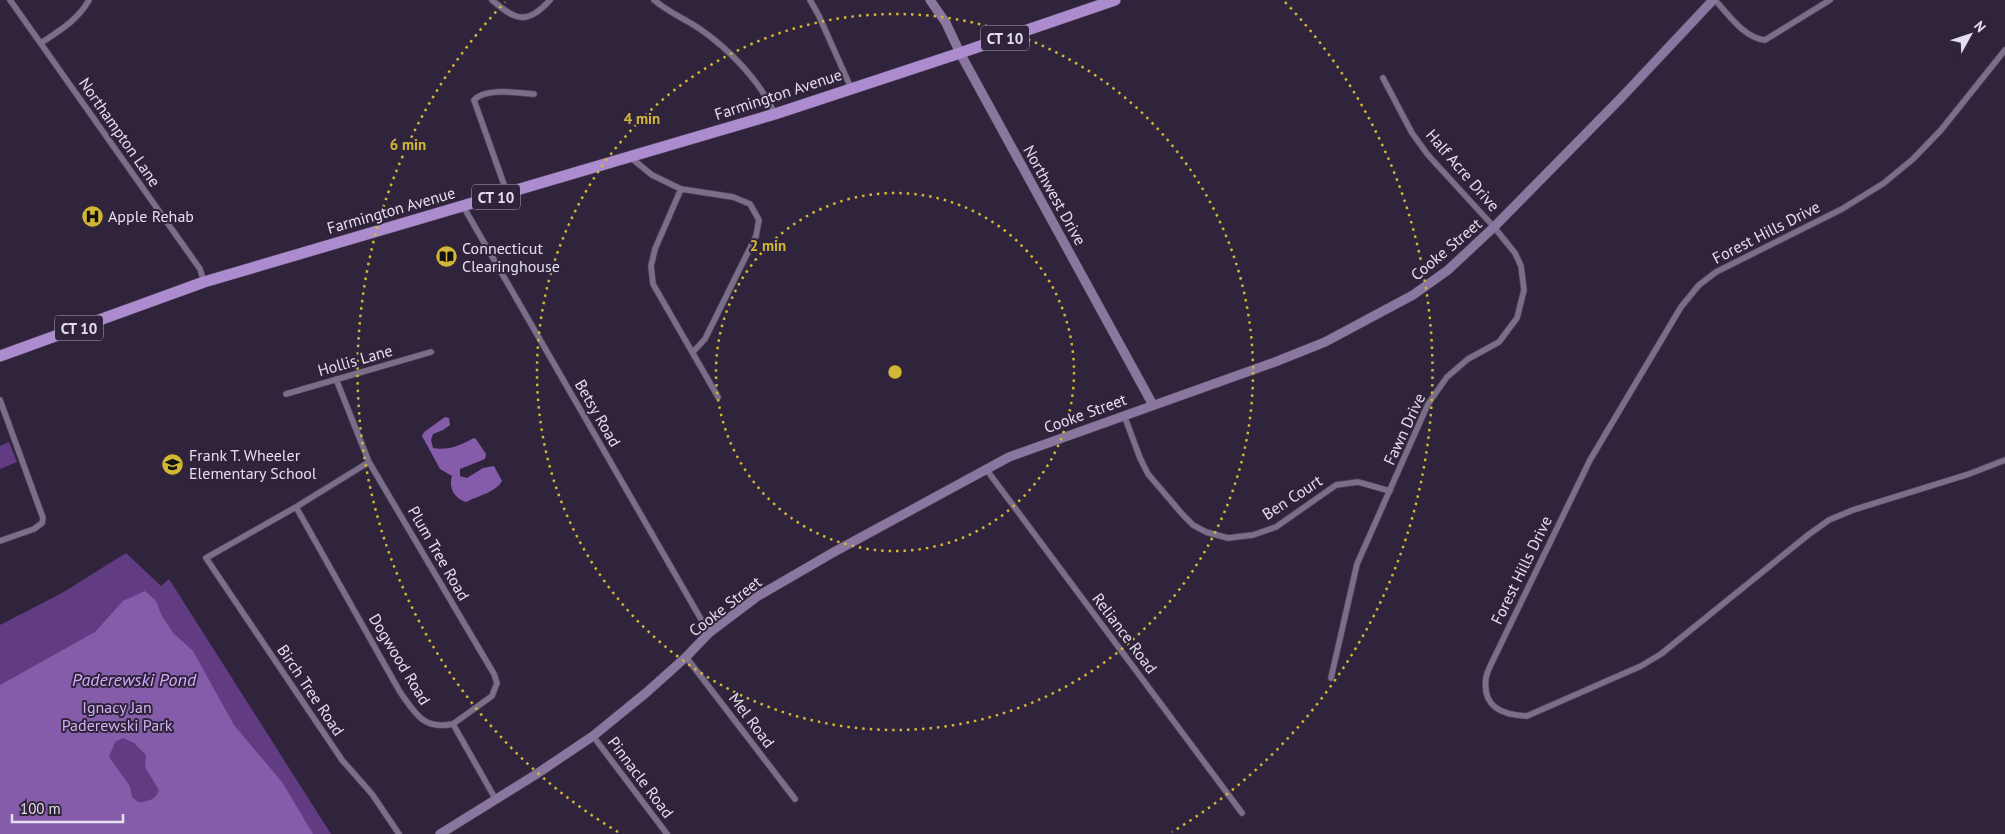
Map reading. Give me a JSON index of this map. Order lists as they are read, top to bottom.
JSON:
{
  "streets": {
    "highway": ["CT 10", "Farmington Avenue"],
    "main road": ["Northwest Drive", "Cooke Street"],
    "street": [
      "Northampton Lane",
      "Half Acre Drive",
      "Forest Hills Drive",
      "Hollis Lane",
      "Betsy Road",
      "Fawn Drive",
      "Ben Court",
      "Plum Tree Road",
      "Reliance Road",
      "Dogwood Road",
      "Birch Tree Road",
      "Mel Road",
      "Pinnacle Road"
    ]
  },
  "crossings": [
    ["Farmington Avenue", "Northampton Lane"],
    ["Farmington Avenue", "Northwest Drive"],
    ["Farmington Avenue", "Betsy Road"],
    ["Half Acre Drive", "Cooke Street"],
    ["Half Acre Drive", "Fawn Drive"],
    ["Northwest Drive", "Cooke Street"],
    ["Cooke Street", "Betsy Road"],
    ["Cooke Street", "Fawn Drive"],
    ["Cooke Street", "Ben Court"],
    ["Cooke Street", "Reliance Road"],
    ["Cooke Street", "Mel Road"],
    ["Cooke Street", "Pinnacle Road"],
    ["Hollis Lane", "Plum Tree Road"],
    ["Fawn Drive", "Ben Court"],
    ["Plum Tree Road", "Dogwood Road"],
    ["Dogwood Road", "Birch Tree Road"]
  ],
  "water": ["Paderewski Pond"],
  "parks": ["Ignacy Jan Paderewski Park"],
  "places": {
    "hospital": ["Apple Rehab"],
    "library": ["Connecticut Clearinghouse"],
    "school or university": ["Frank T. Wheeler Elementary School"]
  },
  "scale_bar": "100 m",
  "north": "top right",
  "rings": ["4 min", "6 min", "2 min"]
}
